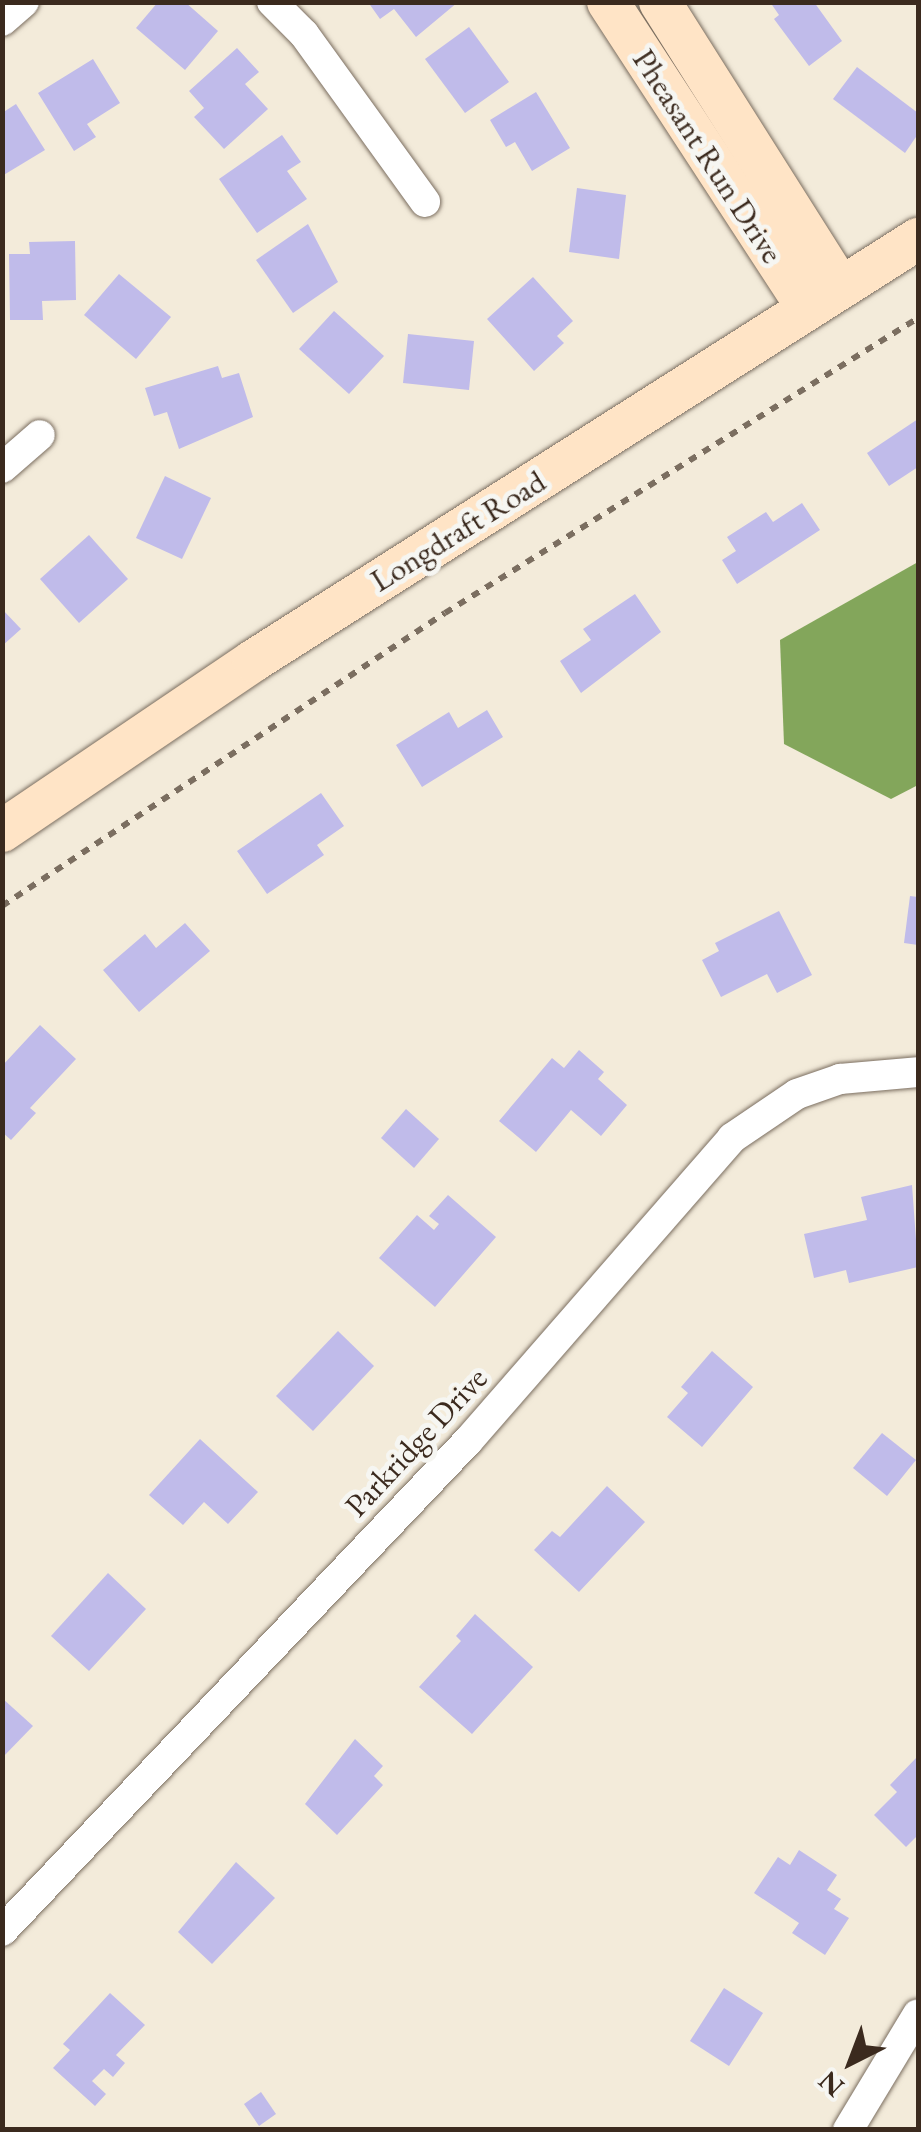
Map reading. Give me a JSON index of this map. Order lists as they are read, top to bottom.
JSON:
{
  "streets": {
    "street": ["Pheasant Run Drive", "Longdraft Road", "Parkridge Drive"]
  },
  "crossings": [
    ["Pheasant Run Drive", "Longdraft Road"]
  ],
  "north": "bottom left"
}
